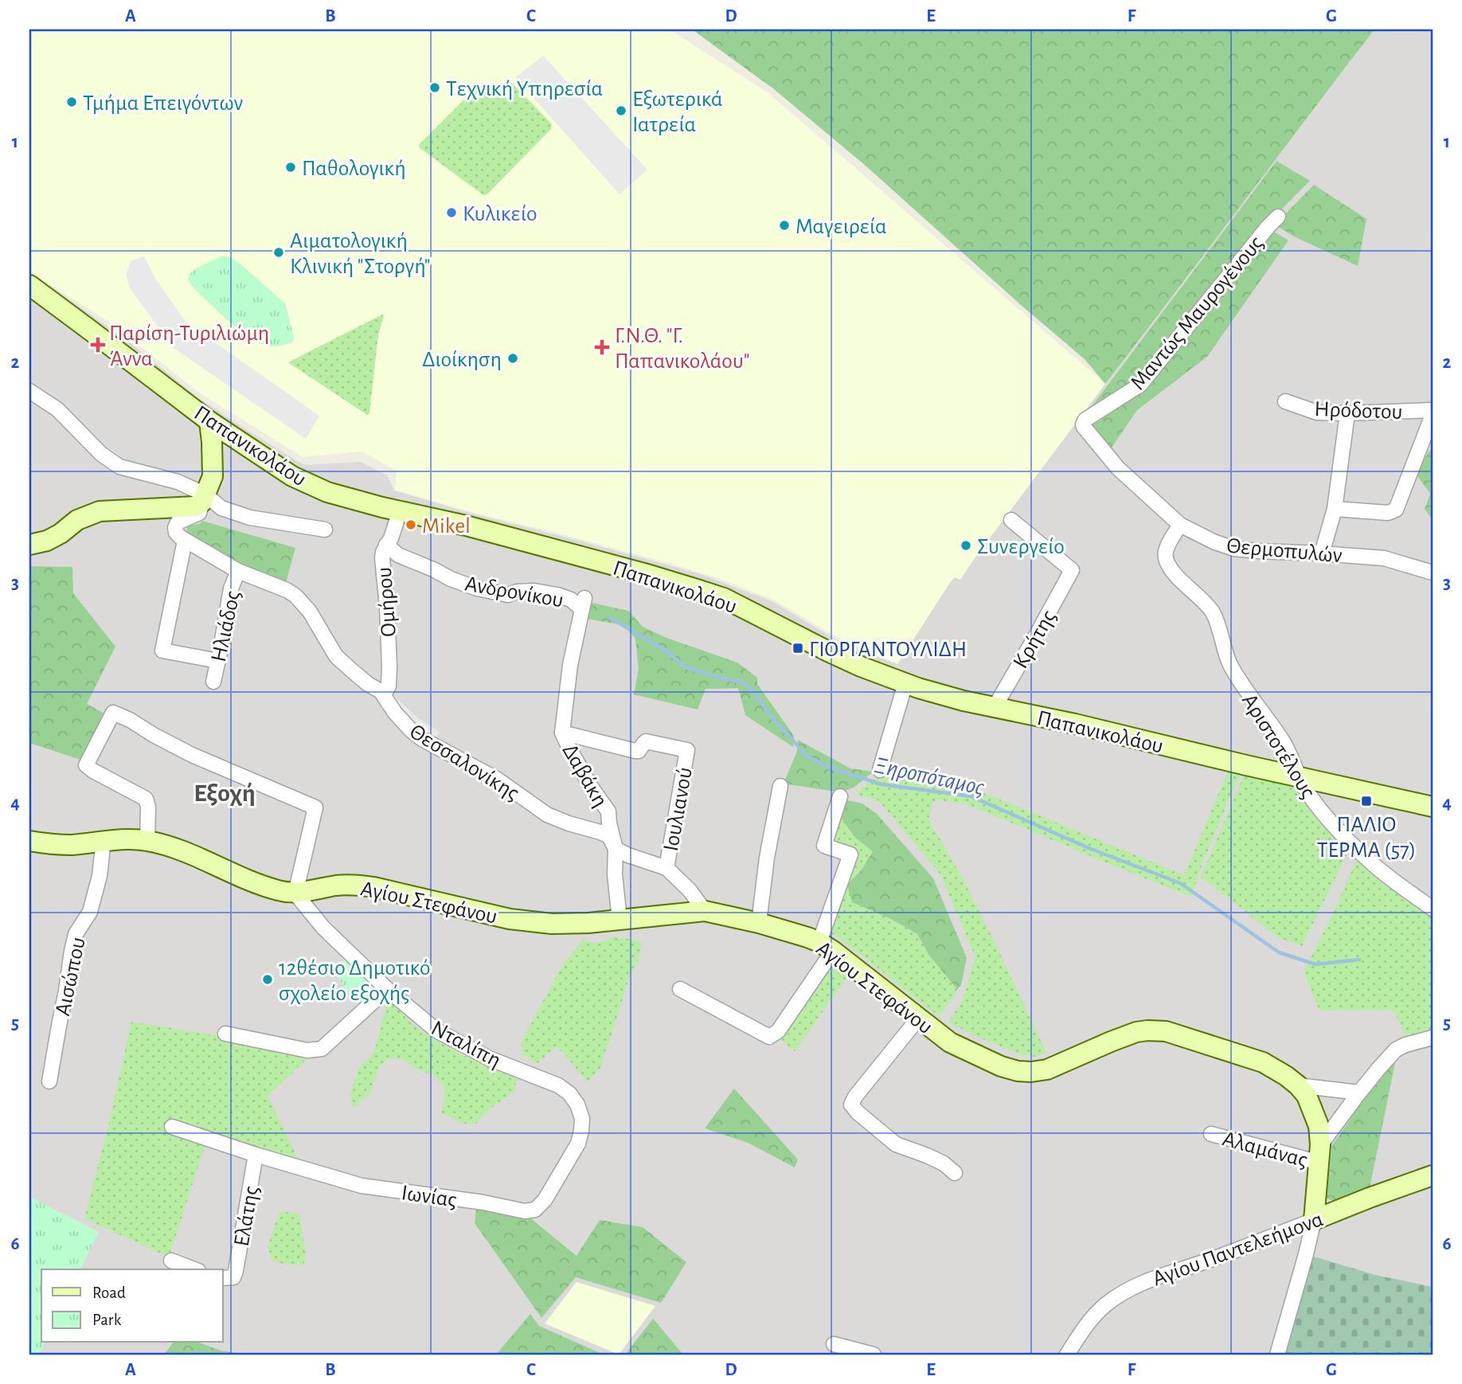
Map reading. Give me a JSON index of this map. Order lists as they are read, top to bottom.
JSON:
{
  "streets": {
    "street": [
      "Μαντώς Μαυρογένους",
      "Ηρόδοτου",
      "Παπανικολάου",
      "Θερμοπυλών",
      "Ανδρονίκου",
      "Ομήρου",
      "Ηλιάδος",
      "Κρήτης",
      "Αριστοτέλους",
      "Θεσσαλονίκης",
      "Δαβάκη",
      "Ιουλιανού",
      "Αγίου Στεφάνου",
      "Αισώπου",
      "Νταλίπη",
      "Αλαμάνας",
      "Ιωνίας",
      "Ελάτης",
      "Αγίου Παντελεήμονα"
    ]
  },
  "crossings": [
    ["Μαντώς Μαυρογένους", "Θερμοπυλών"],
    ["Παπανικολάου", "Ομήρου"],
    ["Παπανικολάου", "Κρήτης"],
    ["Παπανικολάου", "Αριστοτέλους"],
    ["Θερμοπυλών", "Αριστοτέλους"],
    ["Ανδρονίκου", "Ομήρου"],
    ["Ανδρονίκου", "Δαβάκη"],
    ["Ομήρου", "Θεσσαλονίκης"],
    ["Ηλιάδος", "Θεσσαλονίκης"],
    ["Θεσσαλονίκης", "Δαβάκη"],
    ["Θεσσαλονίκης", "Ιουλιανού"],
    ["Θεσσαλονίκης", "Αγίου Στεφάνου"],
    ["Δαβάκη", "Ιουλιανού"],
    ["Δαβάκη", "Αγίου Στεφάνου"],
    ["Αγίου Στεφάνου", "Αισώπου"],
    ["Αγίου Στεφάνου", "Νταλίπη"],
    ["Αγίου Στεφάνου", "Αλαμάνας"],
    ["Αγίου Στεφάνου", "Αγίου Παντελεήμονα"],
    ["Νταλίπη", "Ιωνίας"],
    ["Ιωνίας", "Ελάτης"]
  ],
  "districts": ["Εξοχή"],
  "water": ["Ξηροπόταμος"],
  "places": {
    "other": [
      "Τεχνική Υπηρεσία",
      "Τμήμα Επειγόντων",
      "Εξωτερικά Ιατρεία",
      "Παθολογική",
      "Κυλικείο",
      "Μαγειρεία",
      "Αιματολογική Κλινική \"Στοργή\"",
      "Διοίκηση",
      "Mikel",
      "Συνεργείο",
      "12θέσιο Δημοτικό σχολείο εξοχής"
    ],
    "health": ["Παρίση-Τυριλιώμη Άννα", "Γ.Ν.Θ. \"Γ. Παπανικολάου\""],
    "transit": ["ΓΙΟΡΓΑΝΤΟΥΛΙΔΗ", "ΠΑΛΙΟ ΤΕΡΜΑ (57)"]
  },
  "legend": ["Road", "Park"],
  "grid": {
    "columns": [
      "A",
      "B",
      "C",
      "D",
      "E",
      "F",
      "G"
    ],
    "rows": [
      "1",
      "2",
      "3",
      "4",
      "5",
      "6"
    ]
  }
}
